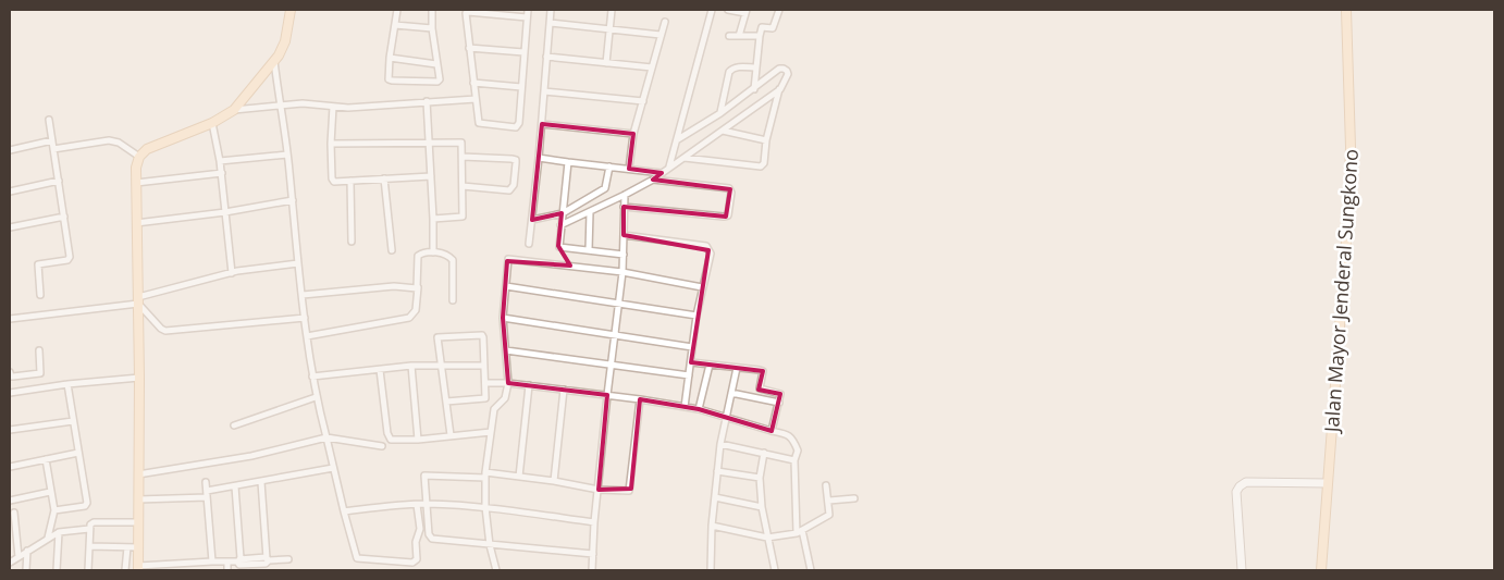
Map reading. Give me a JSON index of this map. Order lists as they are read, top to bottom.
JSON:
{
  "streets": {
    "main road": ["Jalan Mayor Jenderal Sungkono"]
  }
}
